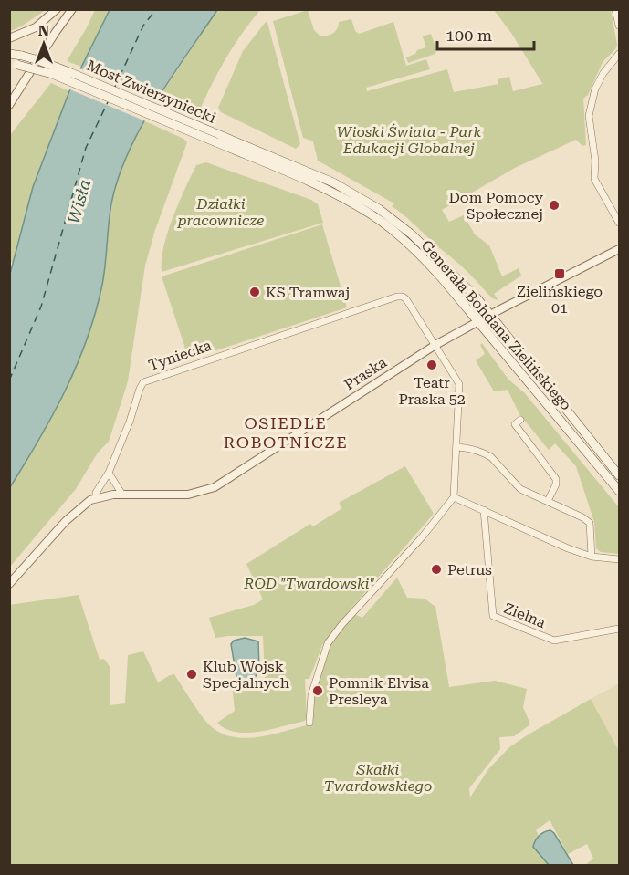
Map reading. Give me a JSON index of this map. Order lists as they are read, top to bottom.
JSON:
{
  "streets": {
    "main road": ["Most Zwierzyniecki", "Generała Bohdana Zielińskiego"],
    "street": ["Tyniecka", "Praska", "Zielna"]
  },
  "crossings": [
    ["Most Zwierzyniecki", "Generała Bohdana Zielińskiego"],
    ["Generała Bohdana Zielińskiego", "Praska"],
    ["Tyniecka", "Praska"]
  ],
  "districts": ["OSIEDLE ROBOTNICZE"],
  "water": ["Wisła"],
  "parks": [
    "Wioski Świata - Park Edukacji Globalnej",
    "Działki pracownicze",
    "ROD \"Twardowski\"",
    "Skałki Twardowskiego"
  ],
  "places": {
    "other": [
      "Dom Pomocy Społecznej",
      "KS Tramwaj",
      "Teatr Praska 52",
      "Petrus",
      "Klub Wojsk Specjalnych",
      "Pomnik Elvisa Presleya"
    ],
    "transit": ["Zielińskiego 01"]
  },
  "scale_bar": "100 m",
  "north": "top"
}
